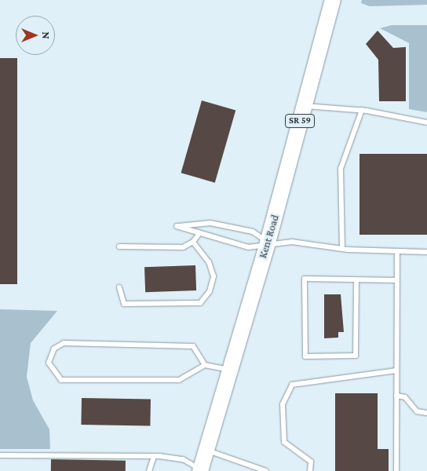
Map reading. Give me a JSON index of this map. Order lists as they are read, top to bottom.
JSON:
{
  "streets": {
    "main road": ["SR 59", "Kent Road"]
  },
  "north": "right"
}
